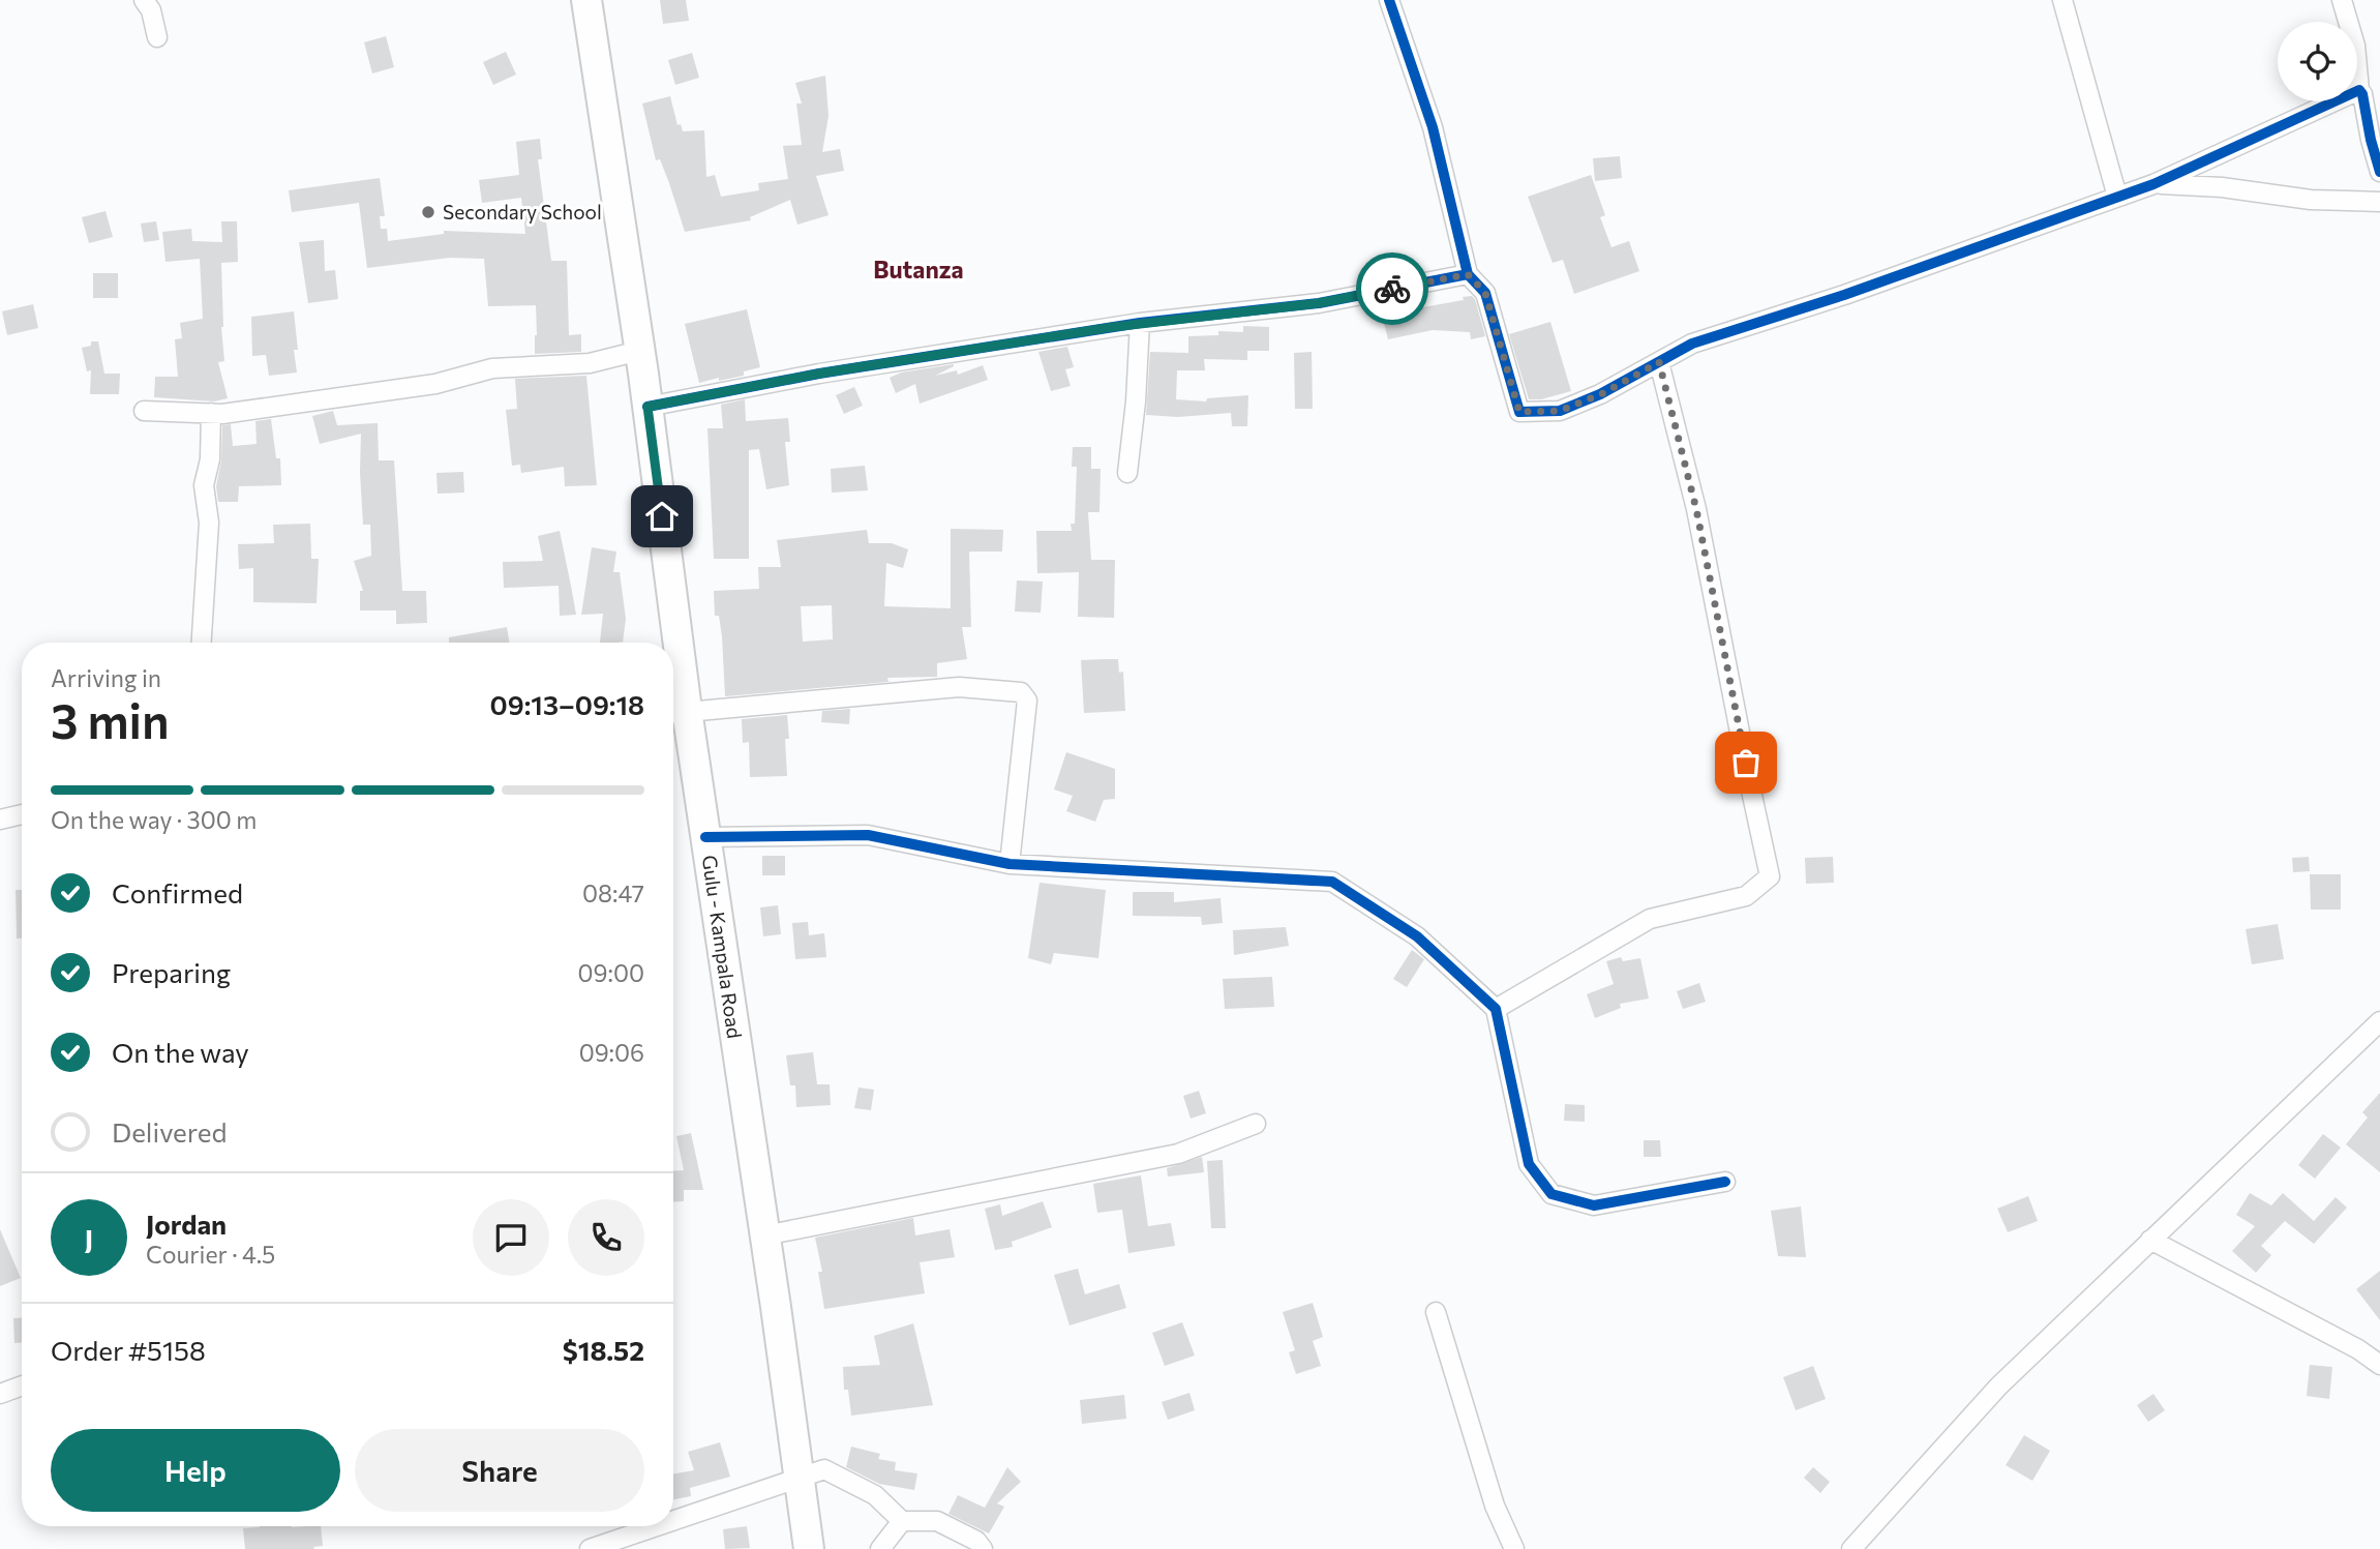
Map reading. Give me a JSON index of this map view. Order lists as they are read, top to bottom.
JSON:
{
  "streets": {
    "main road": ["Gulu - Kampala Road"]
  },
  "districts": ["Butanza"],
  "places": ["Secondary School"],
  "page": {
    "heading": ["3 min", "Arriving in", "09:13–09:18"],
    "panel": [
      "Jordan",
      "Courier · 4.5",
      "Order #5158",
      "$18.52"
    ],
    "bar": "On the way · 300 m",
    "list": [
      ["Confirmed", "08:47"],
      ["Preparing", "09:00"],
      ["On the way", "09:06"],
      "Delivered"
    ],
    "round": "J",
    "buttons": ["Help", "Share"]
  }
}
